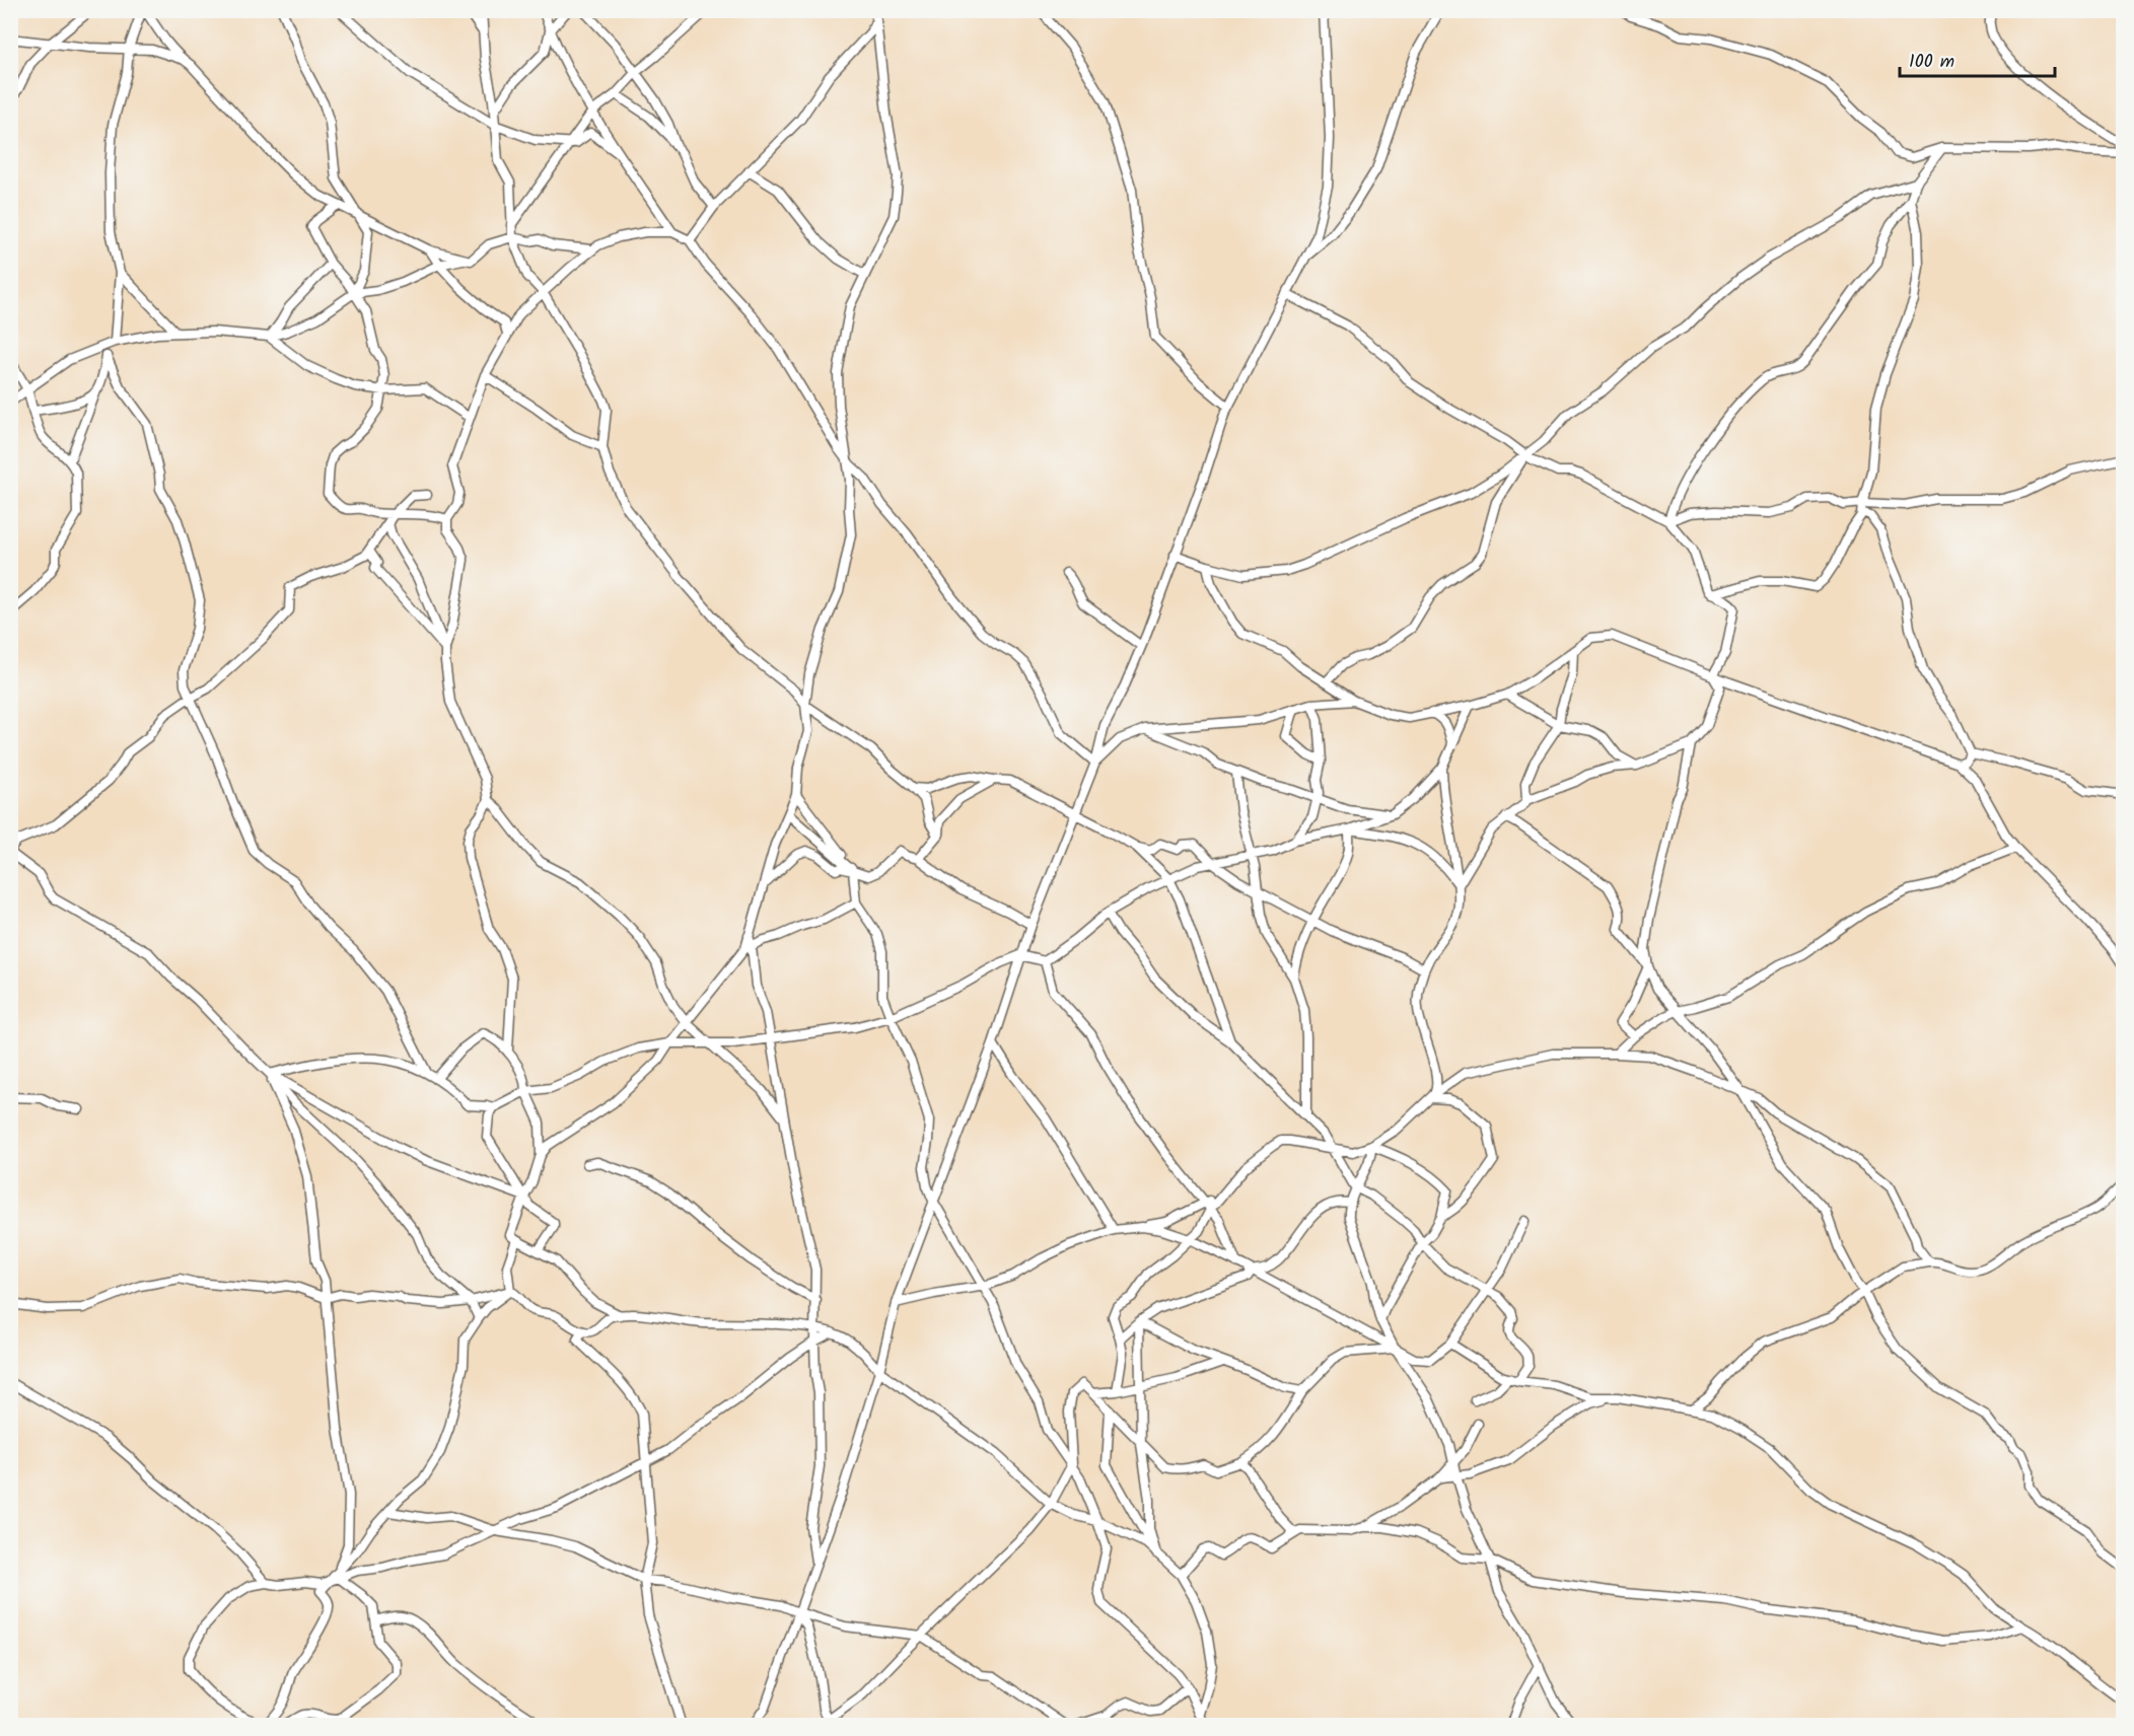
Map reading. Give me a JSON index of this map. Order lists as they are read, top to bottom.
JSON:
{
  "scale_bar": "100 m"
}
